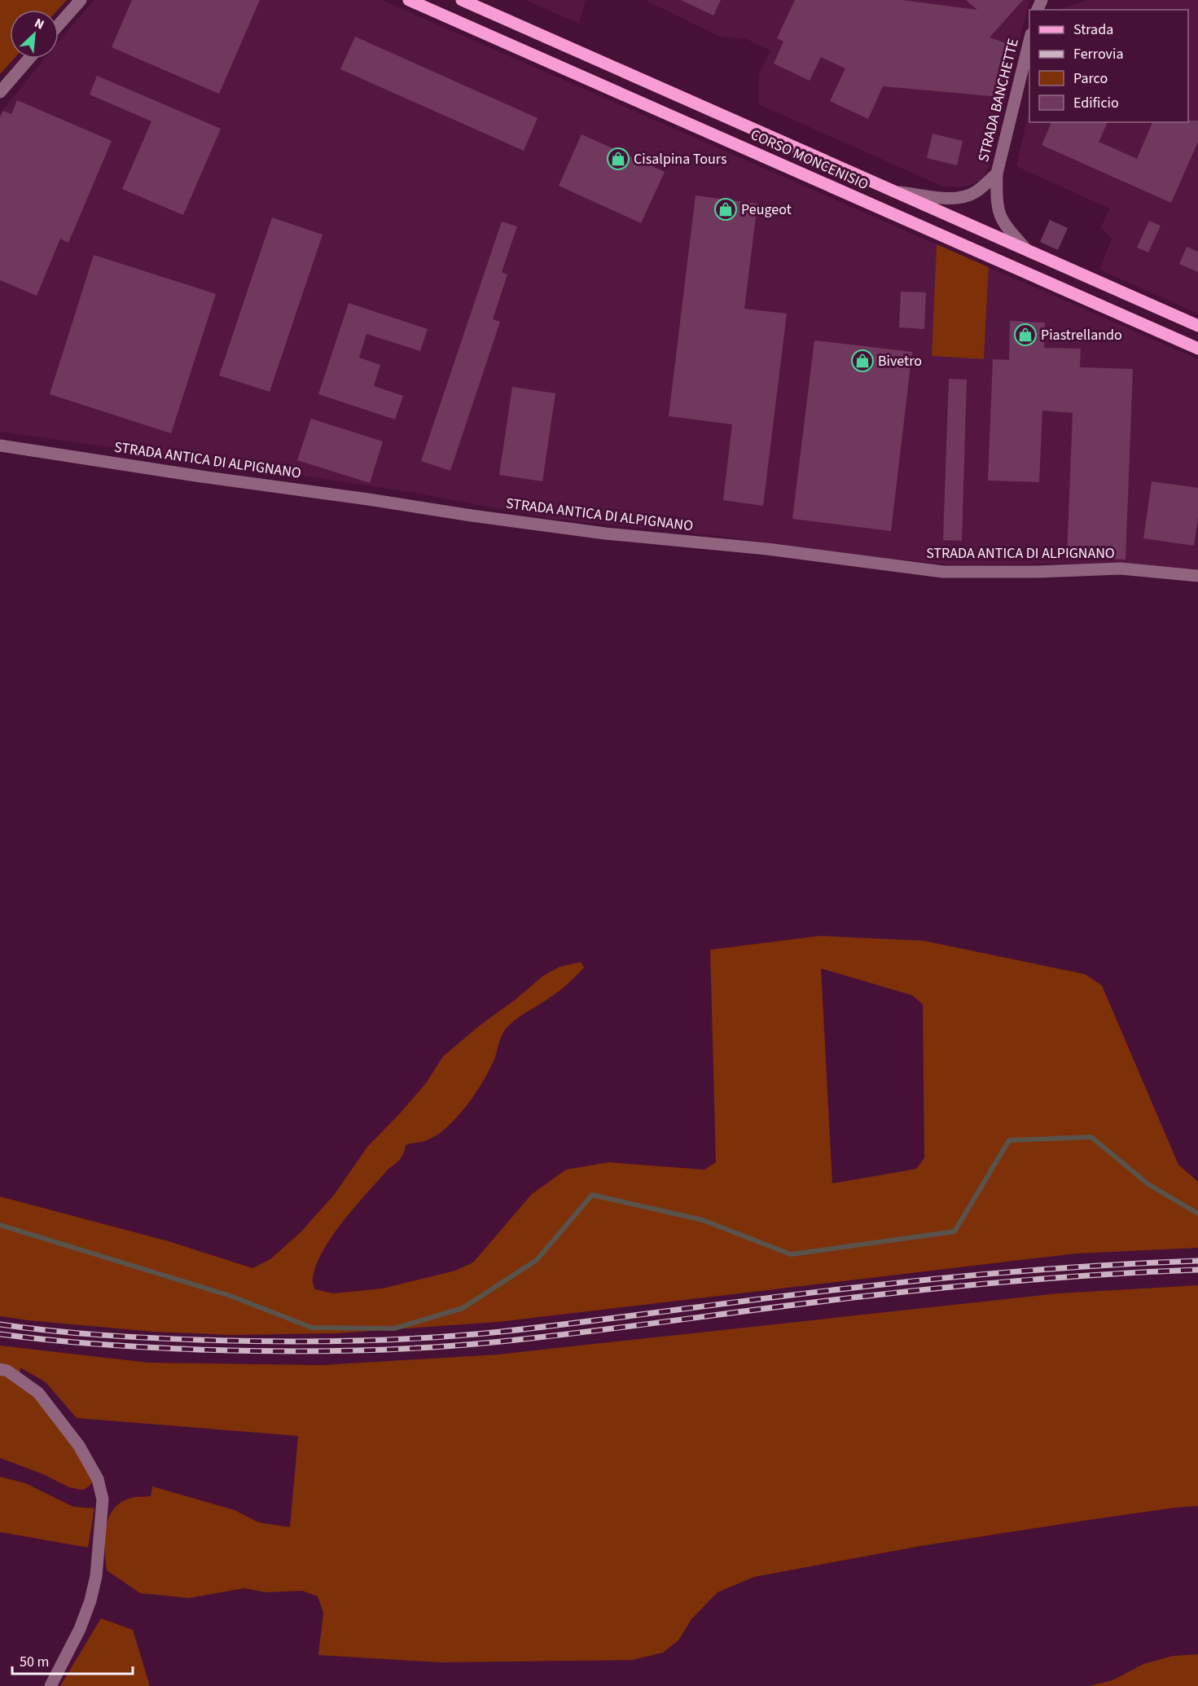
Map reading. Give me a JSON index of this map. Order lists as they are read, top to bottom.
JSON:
{
  "streets": {
    "main road": ["CORSO MONCENISIO"],
    "street": ["STRADA BANCHETTE", "STRADA ANTICA DI ALPIGNANO"]
  },
  "crossings": [
    ["STRADA BANCHETTE", "CORSO MONCENISIO"]
  ],
  "places": {
    "shop": [
      "Cisalpina Tours",
      "Peugeot",
      "Piastrellando",
      "Bivetro"
    ]
  },
  "legend": [
    "Strada",
    "Ferrovia",
    "Parco",
    "Edificio"
  ],
  "scale_bar": "50 m",
  "north": "top right"
}
